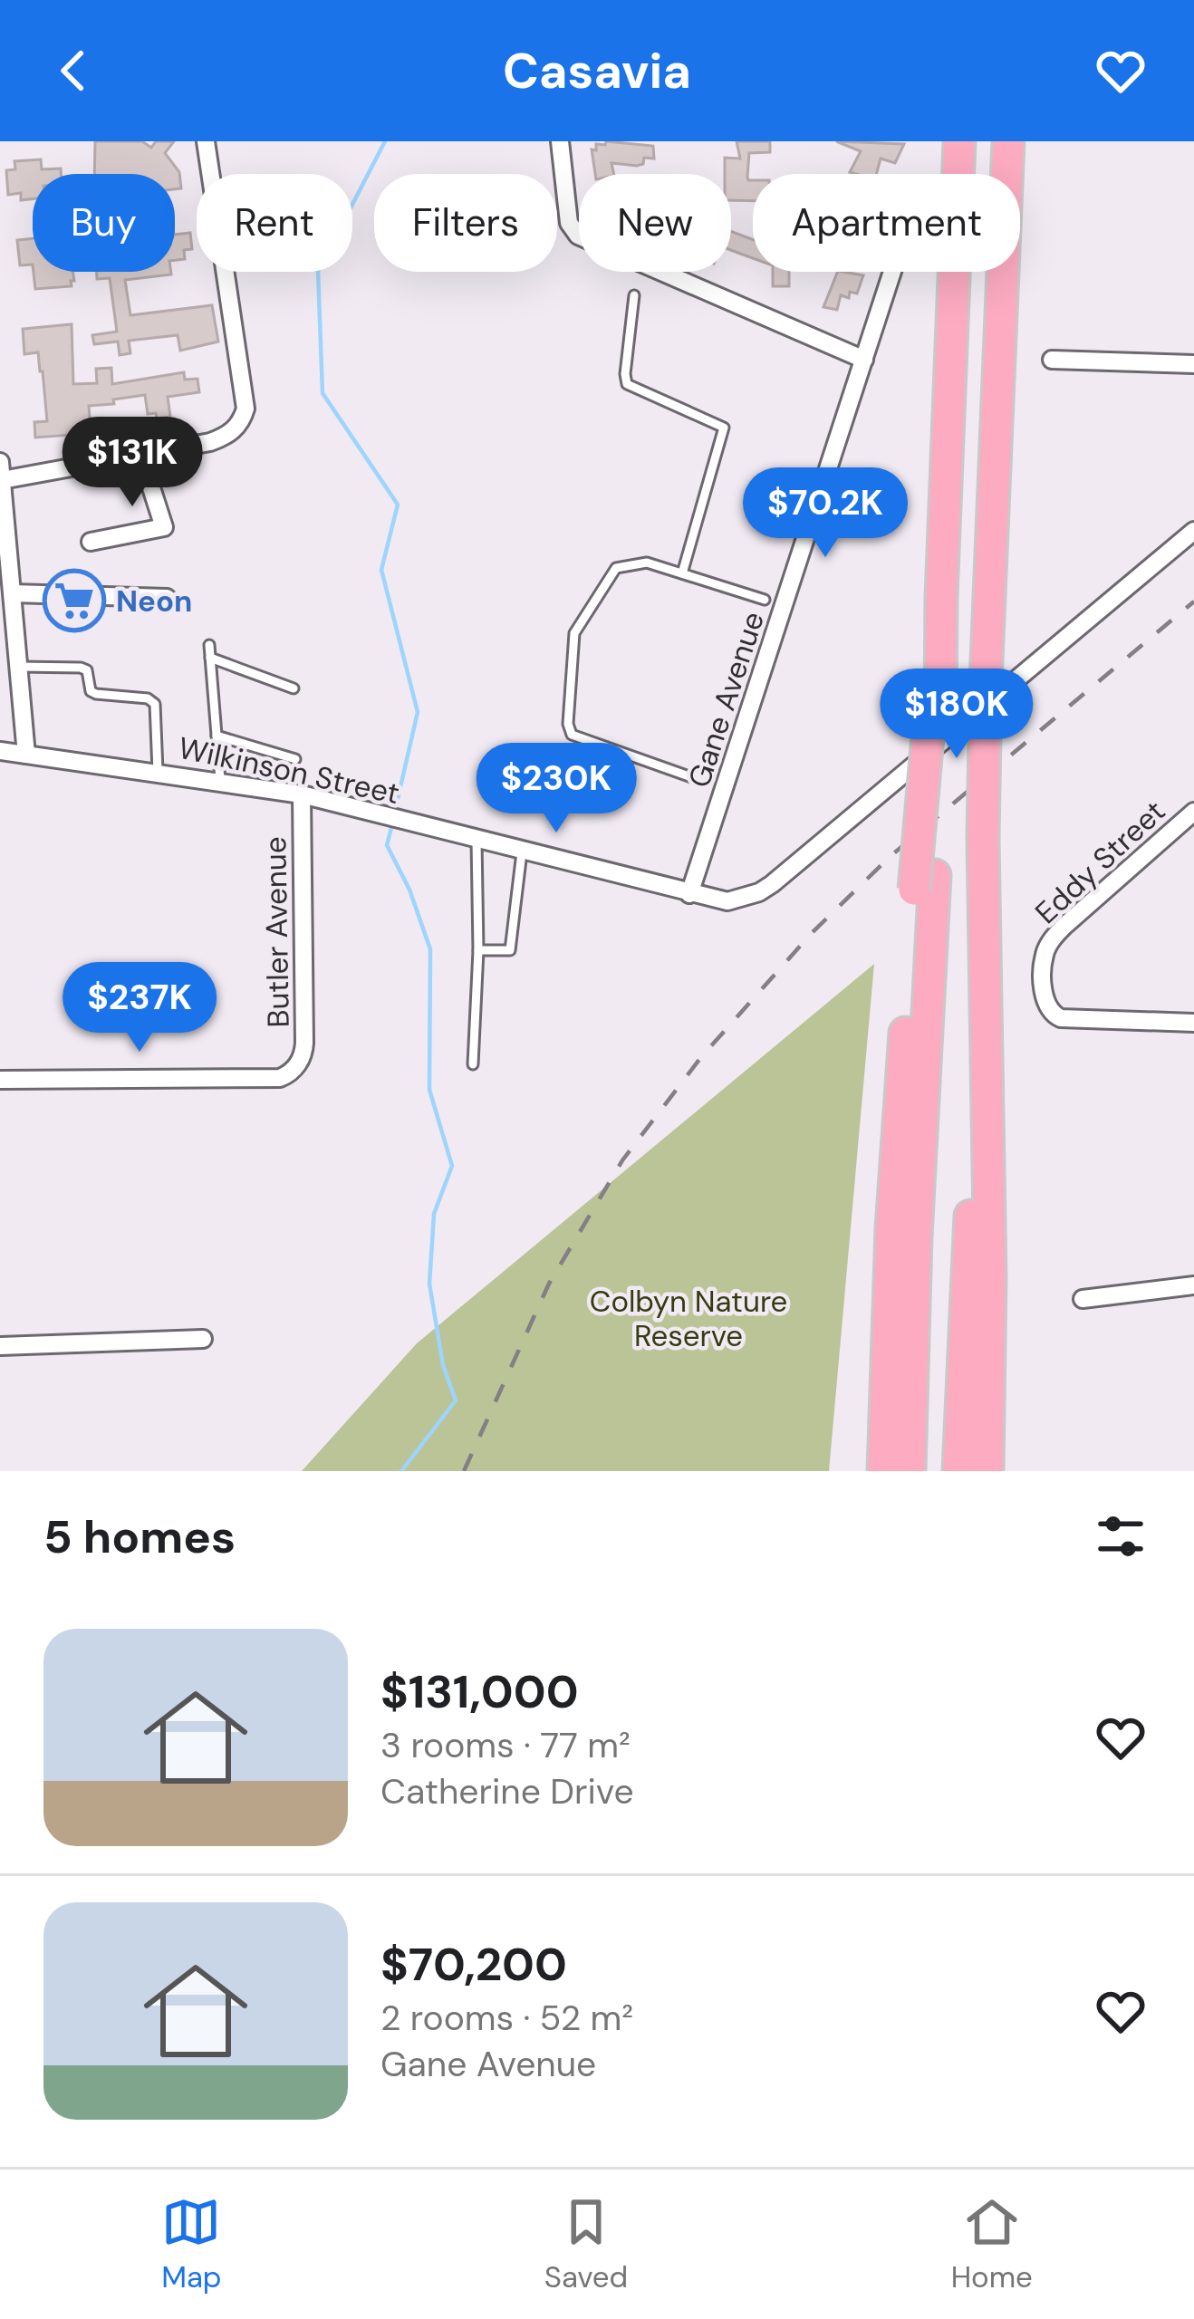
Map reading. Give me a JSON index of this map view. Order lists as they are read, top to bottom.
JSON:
{
  "streets": {
    "street": [
      "Gane Avenue",
      "Wilkinson Street",
      "Eddy Street",
      "Butler Avenue"
    ]
  },
  "crossings": [
    ["Gane Avenue", "Wilkinson Street"],
    ["Wilkinson Street", "Butler Avenue"]
  ],
  "parks": ["Colbyn Nature Reserve"],
  "places": {
    "supermarket": ["Neon"]
  },
  "page": {
    "header": "Casavia",
    "chip": [
      "Buy",
      "Rent",
      "Filters",
      "New",
      "Apartment"
    ],
    "price": [
      "$131K",
      "$70.2K",
      "$180K",
      "$230K",
      "$237K"
    ],
    "heading": "5 homes",
    "list": [
      {
        "name": "$131,000",
        "note": "3 rooms · 77 m² · Catherine Drive"
      },
      {
        "name": "$70,200",
        "note": "2 rooms · 52 m² · Gane Avenue"
      }
    ],
    "tabs": ["Map", "Saved", "Home"]
  }
}
